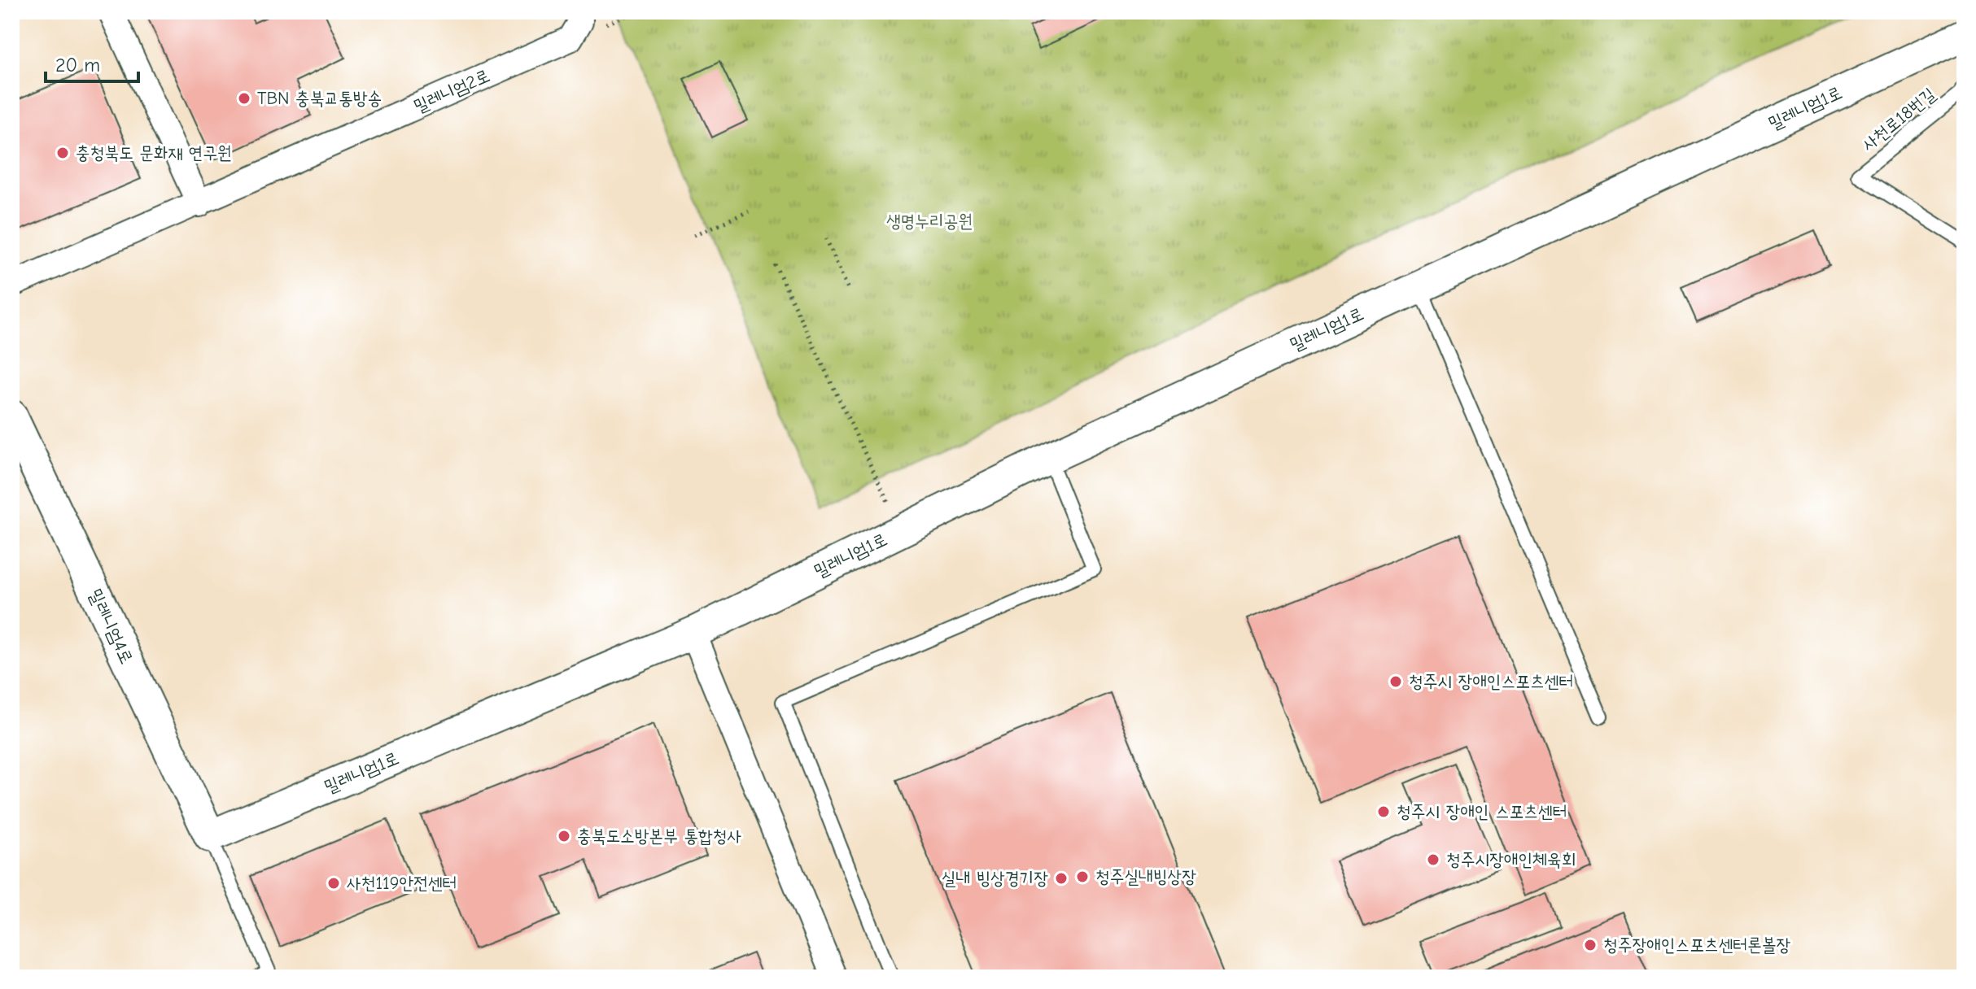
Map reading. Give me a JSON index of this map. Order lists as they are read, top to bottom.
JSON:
{
  "streets": {
    "street": ["밀레니엄2로", "밀레니엄1로", "밀레니엄4로"],
    "lane": ["사천로18번길"]
  },
  "crossings": [
    ["밀레니엄1로", "밀레니엄4로"]
  ],
  "parks": ["생명누리공원"],
  "places": [
    "TBN 충북교통방송",
    "충청북도 문화재 연구원",
    "청주시 장애인스포츠센터",
    "청주시 장애인 스포츠센터",
    "충북도소방본부 통합청사",
    "청주시장애인체육회",
    "청주실내빙상장",
    "실내 빙상경기장",
    "사천119안전센터",
    "청주장애인스포츠센터론볼장"
  ],
  "scale_bar": "20 m"
}
